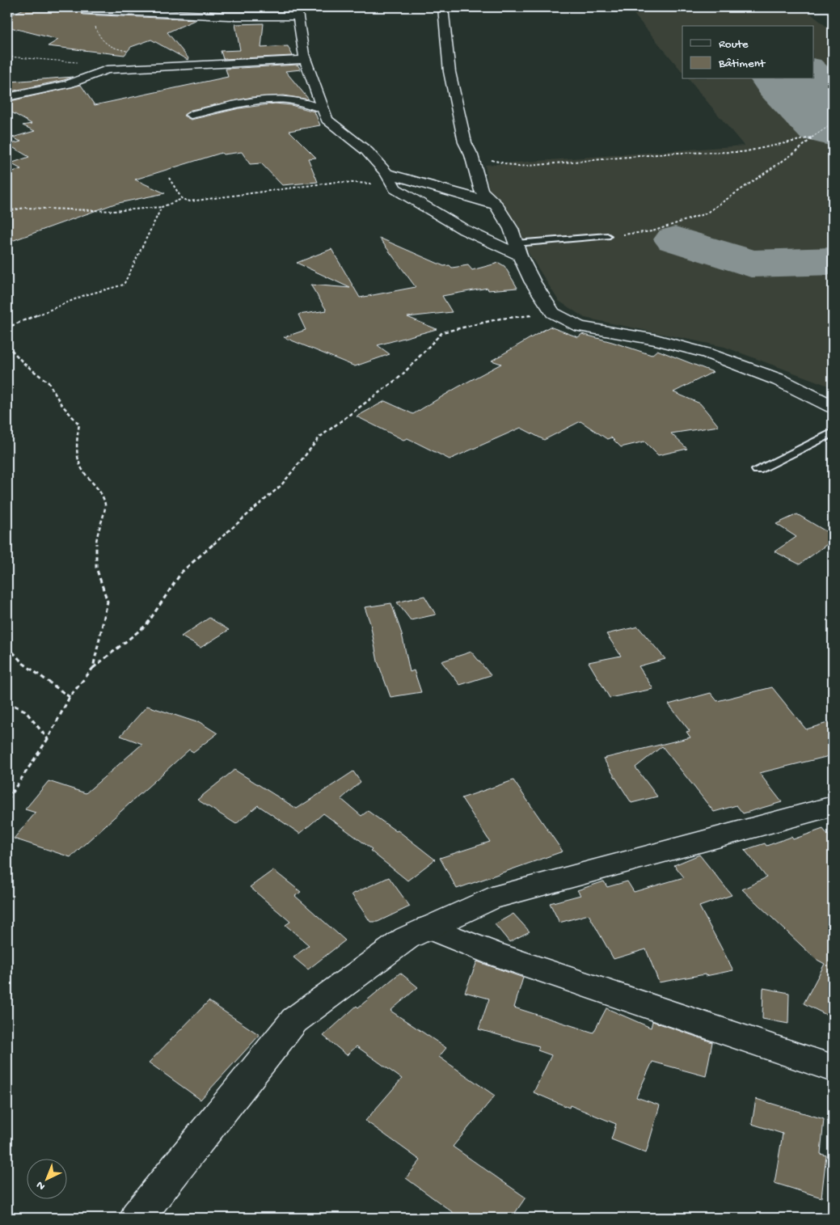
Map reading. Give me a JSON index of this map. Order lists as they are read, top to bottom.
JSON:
{
  "legend": ["Route", "Bâtiment"],
  "north": "bottom left"
}
